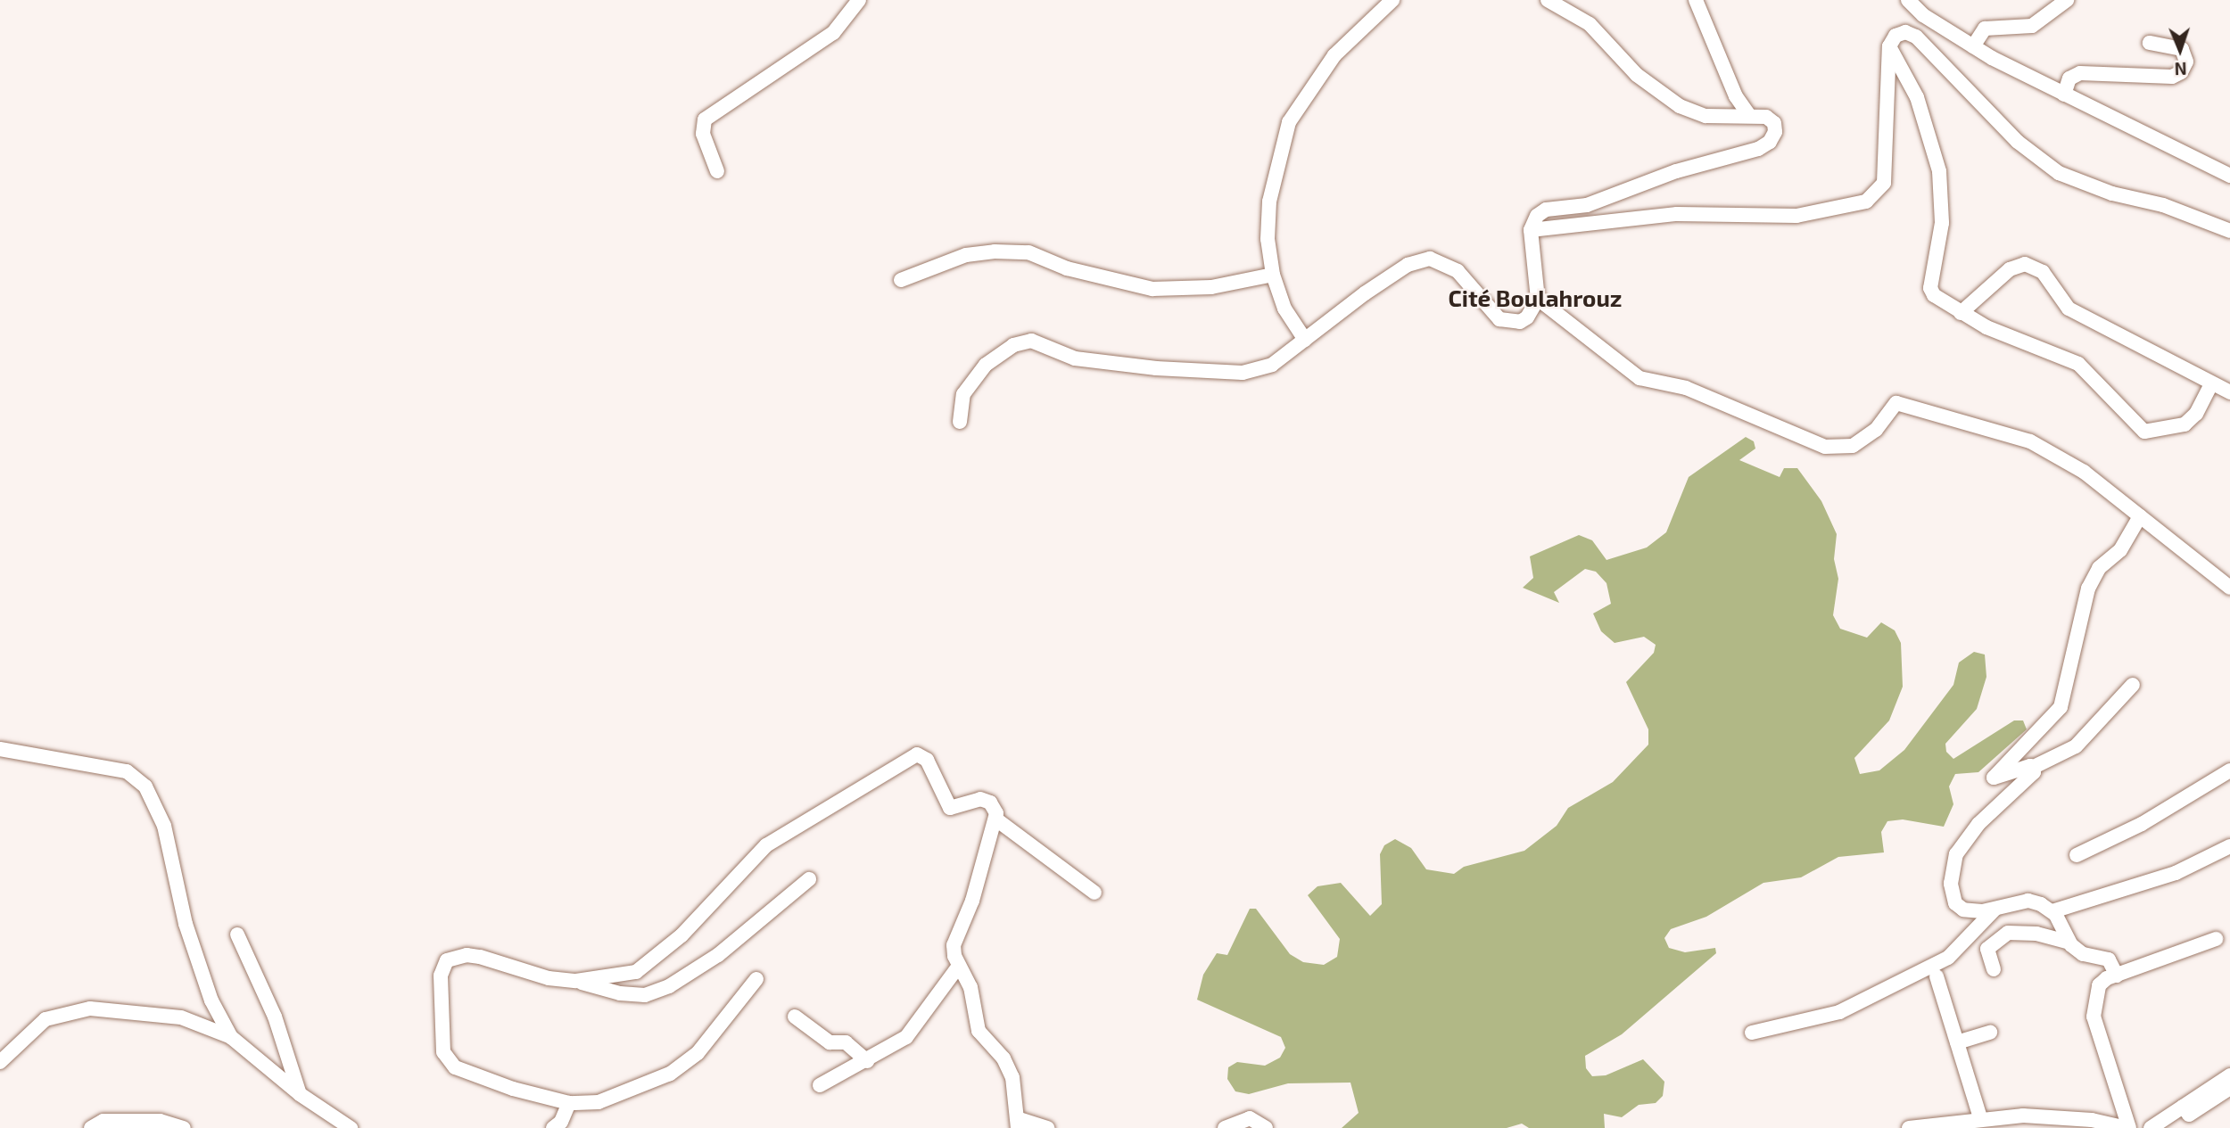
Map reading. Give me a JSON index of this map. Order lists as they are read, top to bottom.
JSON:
{
  "districts": ["Cité Boulahrouz"],
  "north": "bottom"
}
